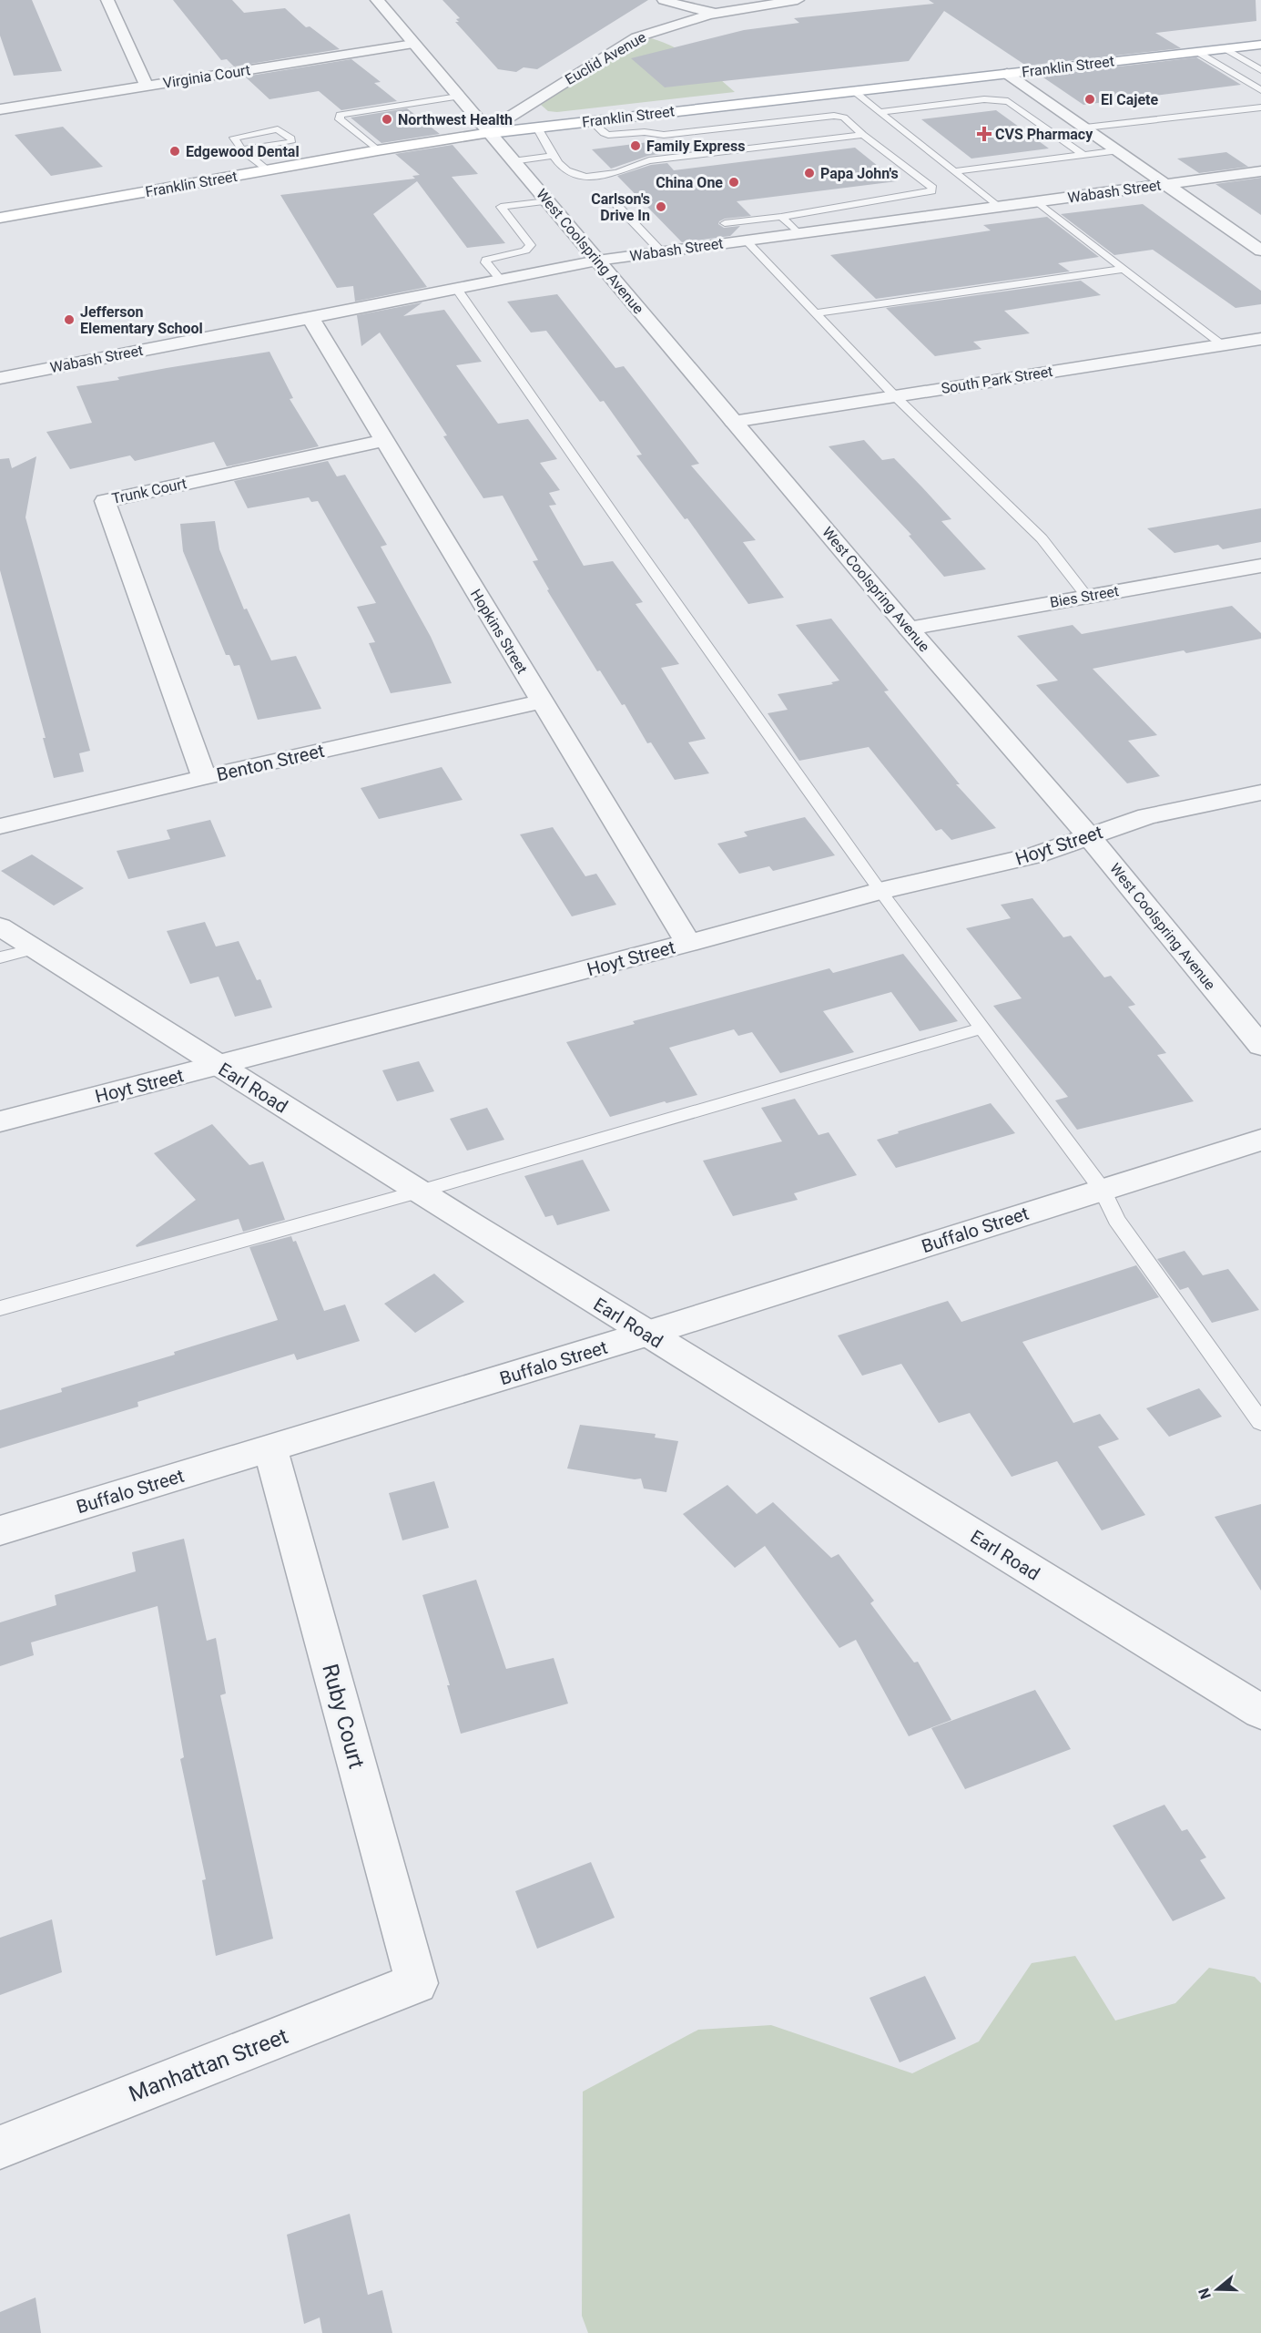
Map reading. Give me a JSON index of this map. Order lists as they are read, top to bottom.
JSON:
{
  "streets": {
    "main road": ["Franklin Street"],
    "street": [
      "Euclid Avenue",
      "Virginia Court",
      "Wabash Street",
      "West Coolspring Avenue",
      "South Park Street",
      "Trunk Court",
      "Bies Street",
      "Hopkins Street",
      "Benton Street",
      "Hoyt Street",
      "Earl Road",
      "Buffalo Street",
      "Ruby Court",
      "Manhattan Street"
    ]
  },
  "crossings": [
    ["Euclid Avenue", "Franklin Street"],
    ["Euclid Avenue", "West Coolspring Avenue"],
    ["Franklin Street", "West Coolspring Avenue"],
    ["Virginia Court", "West Coolspring Avenue"],
    ["Wabash Street", "West Coolspring Avenue"],
    ["Wabash Street", "Hopkins Street"],
    ["West Coolspring Avenue", "South Park Street"],
    ["West Coolspring Avenue", "Bies Street"],
    ["West Coolspring Avenue", "Hoyt Street"],
    ["Trunk Court", "Hopkins Street"],
    ["Trunk Court", "Benton Street"],
    ["Hopkins Street", "Benton Street"],
    ["Hopkins Street", "Hoyt Street"],
    ["Hoyt Street", "Earl Road"],
    ["Earl Road", "Buffalo Street"],
    ["Buffalo Street", "Ruby Court"],
    ["Ruby Court", "Manhattan Street"]
  ],
  "places": {
    "other": [
      "El Cajete",
      "Northwest Health",
      "Family Express",
      "Edgewood Dental",
      "Papa John's",
      "China One",
      "Carlson's Drive In",
      "Jefferson Elementary School"
    ],
    "health": ["CVS Pharmacy"]
  },
  "north": "left"
}
